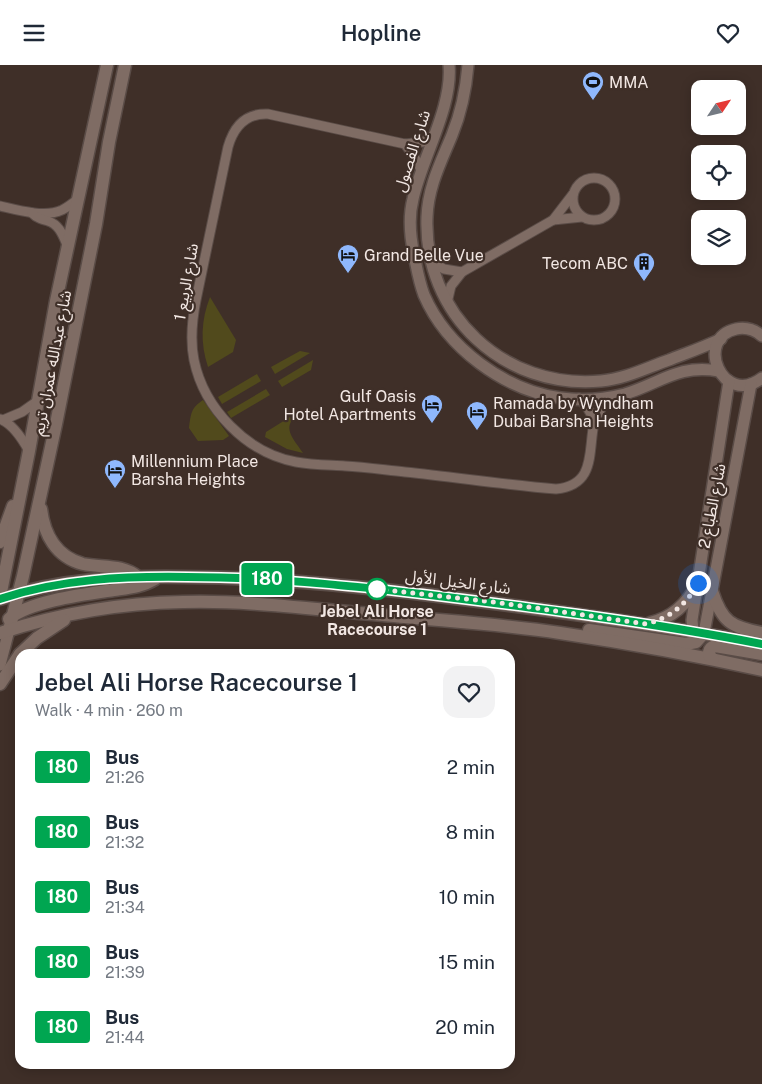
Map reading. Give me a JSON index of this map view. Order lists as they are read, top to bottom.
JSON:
{
  "streets": {
    "main road": ["شارع عبدالله عمران تريم", "شارع الخيل الأول"],
    "street": ["شارع الفصول", "شارع الربيع 1", "شارع الطباع 2"]
  },
  "crossings": [
    ["شارع الفصول", "شارع الربيع 1"],
    ["شارع عبدالله عمران تريم", "شارع الخيل الأول"],
    ["شارع الطباع 2", "شارع الخيل الأول"]
  ],
  "places": {
    "sports": ["MMA"],
    "hotel": [
      "Grand Belle Vue",
      "Gulf Oasis Hotel Apartments",
      "Ramada by Wyndham Dubai Barsha Heights",
      "Millennium Place Barsha Heights"
    ],
    "building": ["Tecom ABC"],
    "other": ["Jebel Ali Horse Racecourse 1"]
  },
  "lines": ["bus line 180"],
  "north": "top right",
  "page": {
    "header": "Hopline",
    "on_map": "180",
    "heading": ["Jebel Ali Horse Racecourse 1", "Walk · 4 min · 260 m"],
    "list": [
      {
        "mark": "180",
        "name": "Bus",
        "note": "21:26",
        "value": "2 min"
      },
      {
        "mark": "180",
        "name": "Bus",
        "note": "21:32",
        "value": "8 min"
      },
      {
        "mark": "180",
        "name": "Bus",
        "note": "21:34",
        "value": "10 min"
      },
      {
        "mark": "180",
        "name": "Bus",
        "note": "21:39",
        "value": "15 min"
      },
      {
        "mark": "180",
        "name": "Bus",
        "note": "21:44",
        "value": "20 min"
      }
    ]
  }
}
